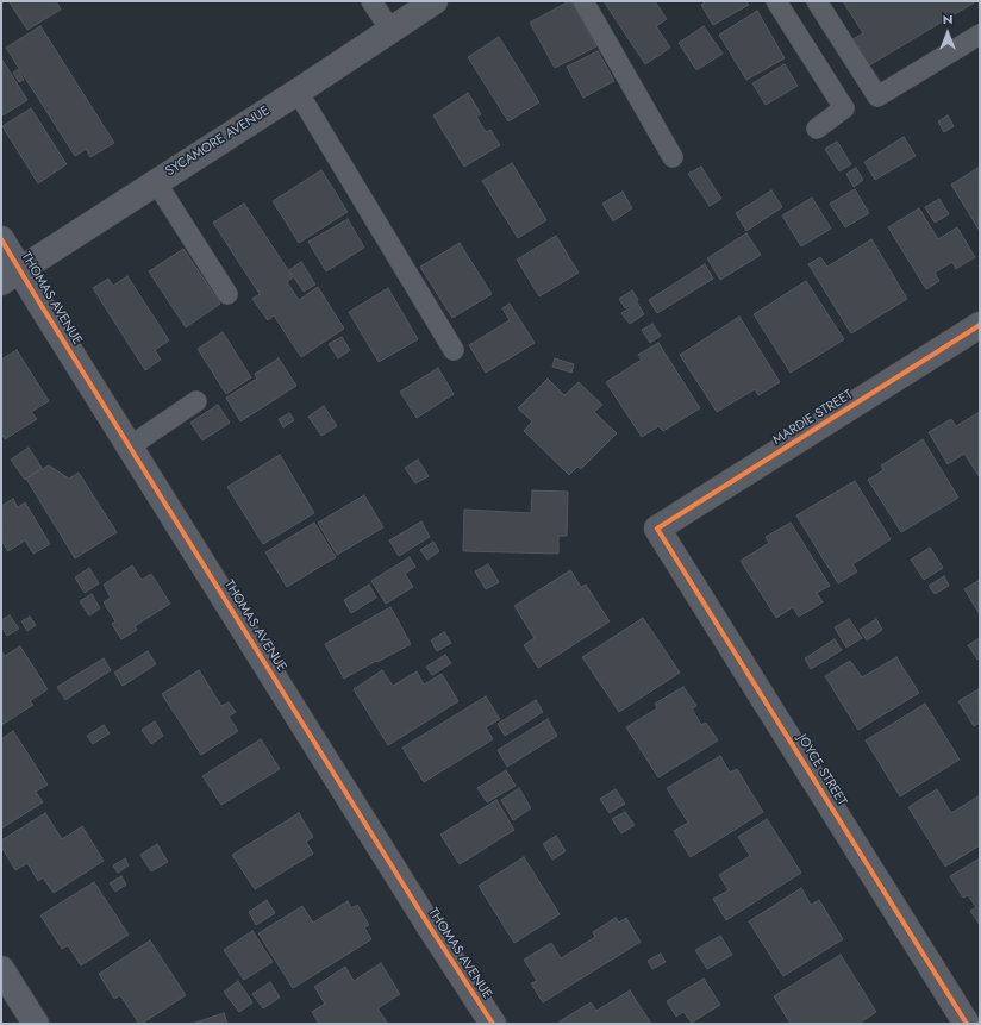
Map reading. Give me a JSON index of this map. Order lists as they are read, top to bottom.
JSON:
{
  "streets": {
    "street": [
      "SYCAMORE AVENUE",
      "THOMAS AVENUE",
      "MARDIE STREET",
      "JOYCE STREET"
    ]
  },
  "crossings": [
    ["SYCAMORE AVENUE", "THOMAS AVENUE"],
    ["MARDIE STREET", "JOYCE STREET"]
  ],
  "north": "top"
}
